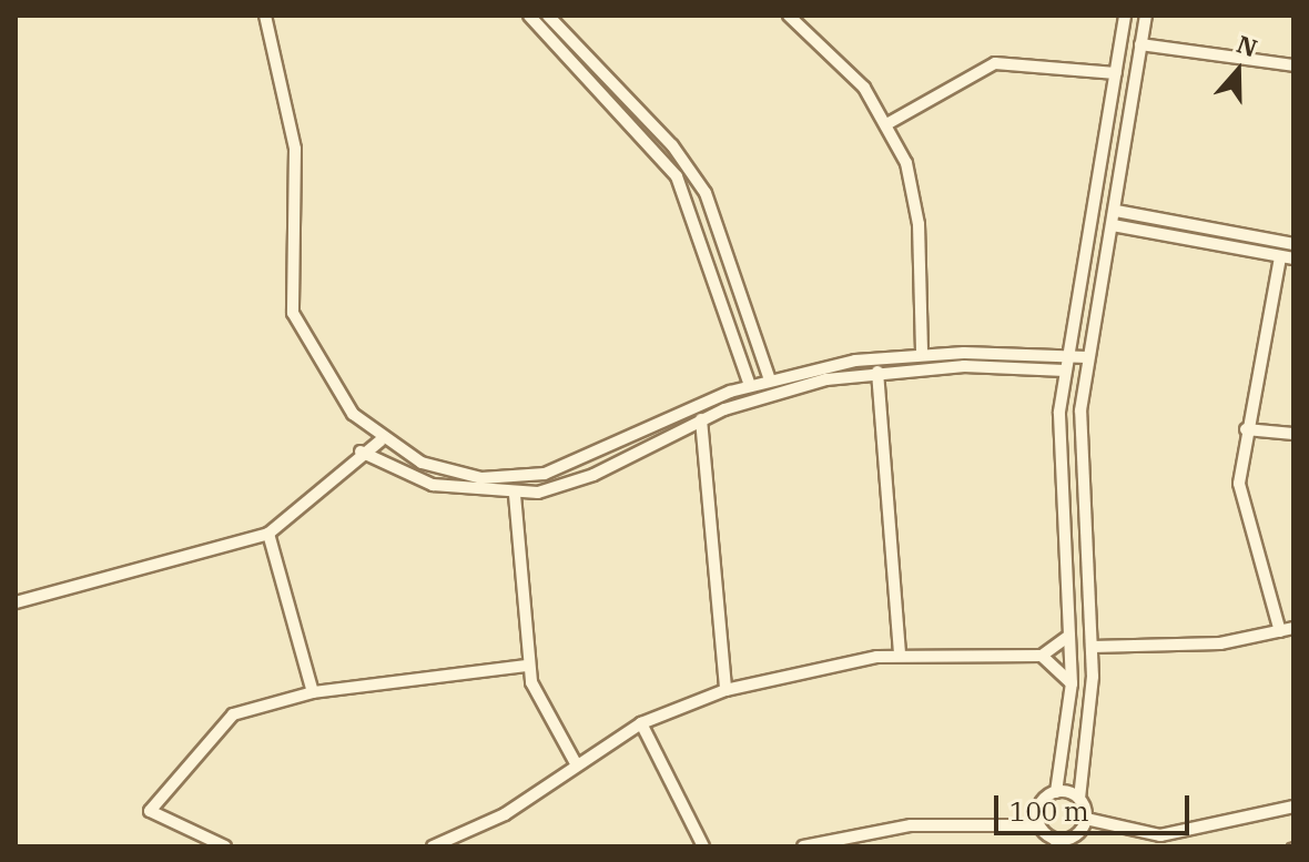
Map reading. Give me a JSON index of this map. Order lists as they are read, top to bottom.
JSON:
{
  "scale_bar": "100 m",
  "north": "top"
}
